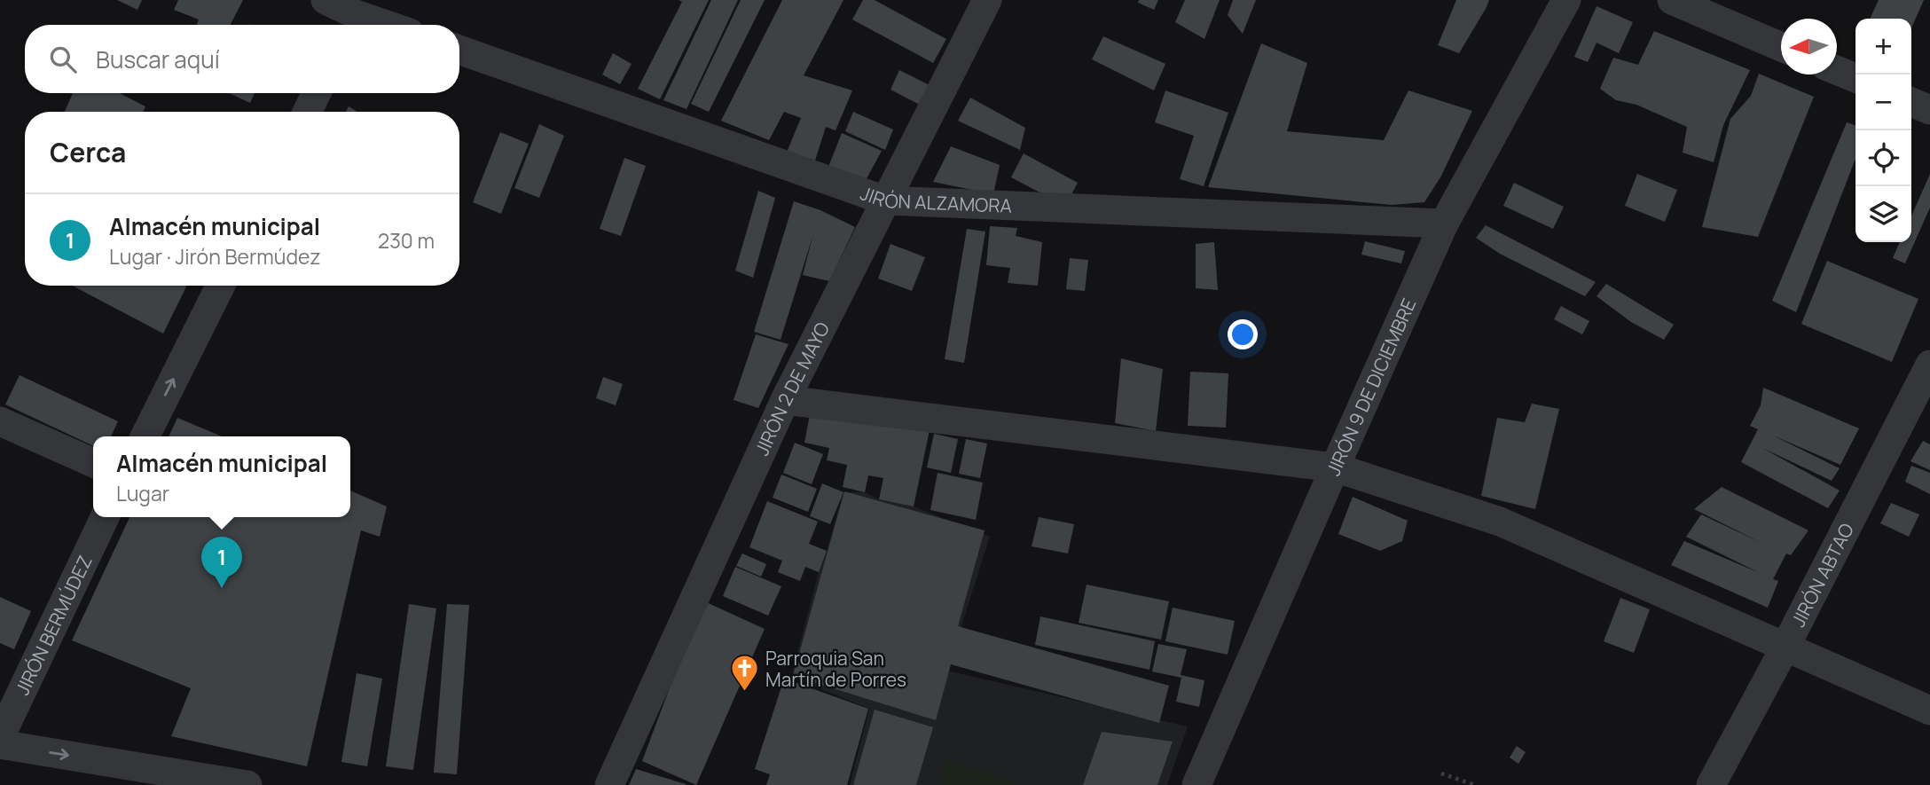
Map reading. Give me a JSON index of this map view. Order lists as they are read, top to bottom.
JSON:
{
  "streets": {
    "street": [
      "JIRÓN ALZAMORA",
      "JIRÓN 9 DE DICIEMBRE",
      "JIRÓN 2 DE MAYO",
      "JIRÓN ABTAO",
      "JIRÓN BERMÚDEZ"
    ]
  },
  "crossings": [
    ["JIRÓN ALZAMORA", "JIRÓN 9 DE DICIEMBRE"],
    ["JIRÓN ALZAMORA", "JIRÓN 2 DE MAYO"]
  ],
  "places": {
    "church": ["Parroquia San Martín de Porres"]
  },
  "north": "left",
  "page": {
    "map_buttons": ["+", "−"],
    "search": "Buscar aquí",
    "heading": "Cerca",
    "list": [
      {
        "mark": "1",
        "name": "Almacén municipal",
        "note": "Lugar · Jirón Bermúdez",
        "value": "230 m"
      }
    ],
    "popup": ["Almacén municipal", "Lugar"],
    "pins": "1"
  }
}
